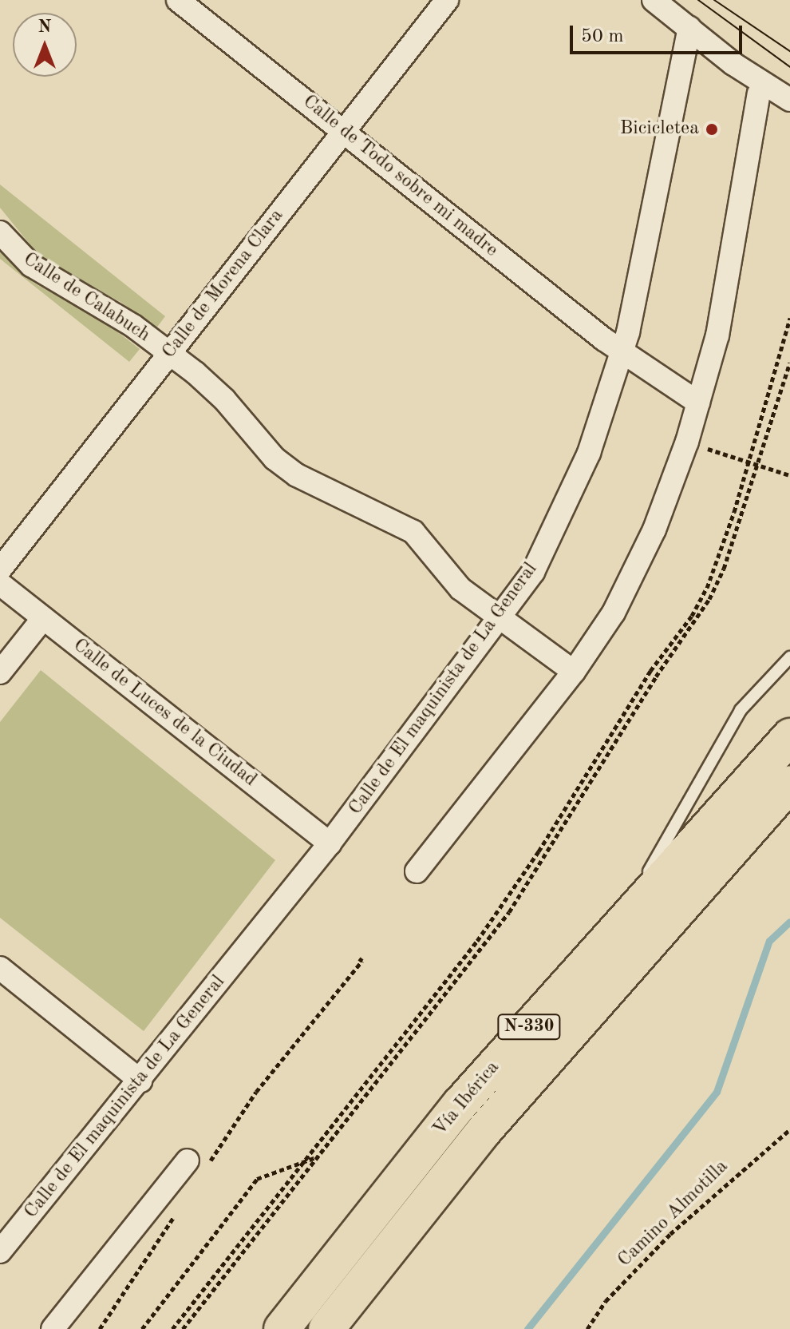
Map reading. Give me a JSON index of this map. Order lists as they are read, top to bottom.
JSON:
{
  "streets": {
    "highway": ["N-330", "Vía Ibérica"],
    "street": [
      "Calle de Todo sobre mi madre",
      "Calle de Morena Clara",
      "Calle de Calabuch",
      "Calle de El maquinista de La General",
      "Calle de Luces de la Ciudad"
    ],
    "path": ["Camino Almotilla"]
  },
  "crossings": [
    ["Calle de Todo sobre mi madre", "Calle de Morena Clara"],
    ["Calle de Todo sobre mi madre", "Calle de El maquinista de La General"],
    ["Calle de Morena Clara", "Calle de Calabuch"],
    ["Calle de Calabuch", "Calle de El maquinista de La General"],
    ["Calle de El maquinista de La General", "Calle de Luces de la Ciudad"]
  ],
  "places": ["Bicicletea"],
  "scale_bar": "50 m",
  "north": "top"
}
